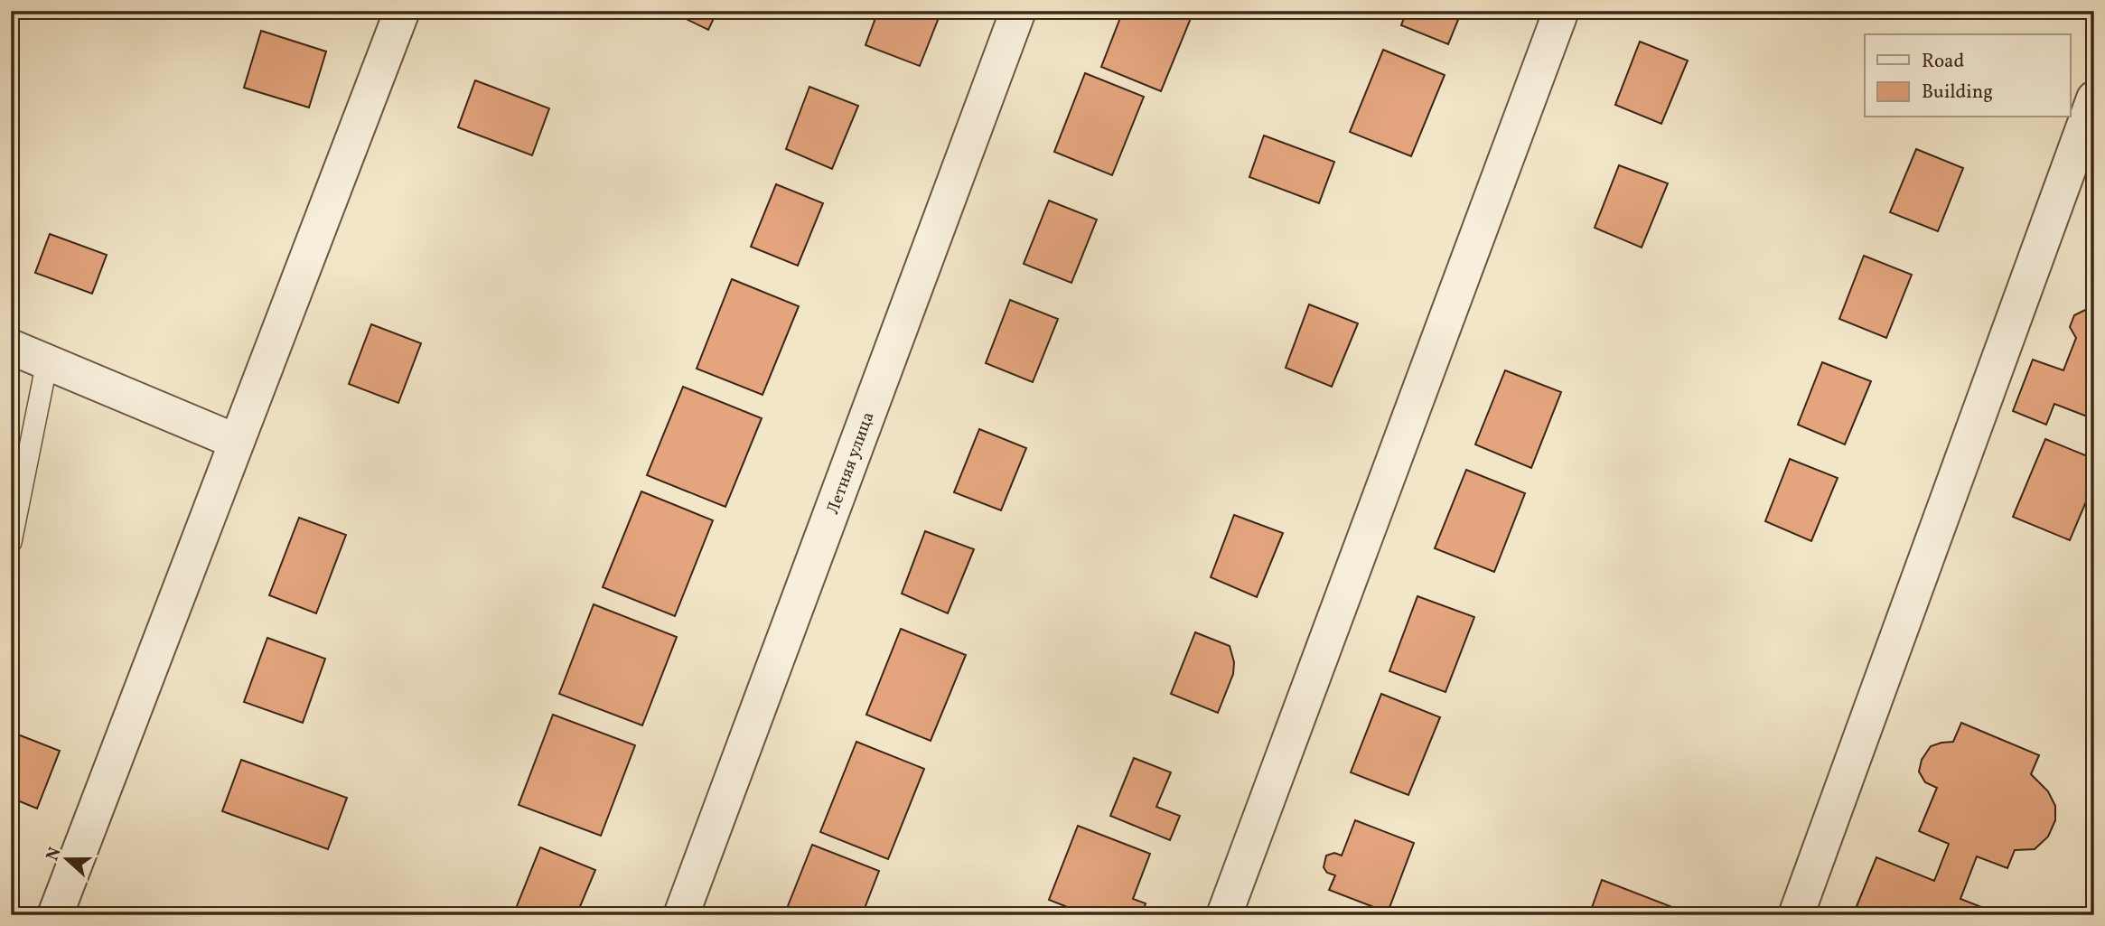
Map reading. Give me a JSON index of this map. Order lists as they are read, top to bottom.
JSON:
{
  "streets": {
    "street": ["Летняя улица"]
  },
  "legend": ["Road", "Building"],
  "north": "left"
}
